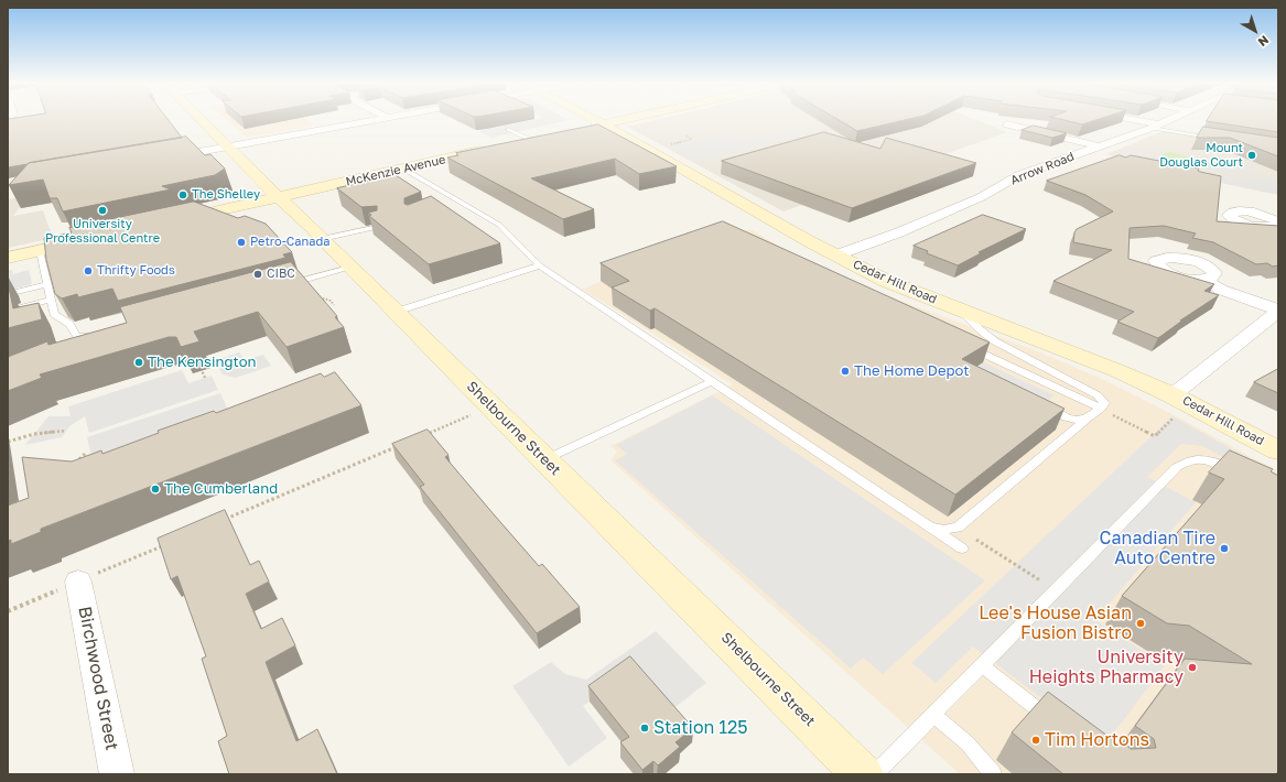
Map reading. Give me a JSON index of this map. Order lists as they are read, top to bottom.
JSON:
{
  "streets": {
    "main road": ["McKenzie Avenue", "Cedar Hill Road", "Shelbourne Street"],
    "street": ["Arrow Road", "Birchwood Street"]
  },
  "crossings": [
    ["Arrow Road", "Cedar Hill Road"],
    ["McKenzie Avenue", "Shelbourne Street"]
  ],
  "places": [
    "Mount Douglas Court",
    "The Shelley",
    "University Professional Centre",
    "Petro-Canada",
    "Thrifty Foods",
    "CIBC",
    "The Kensington",
    "The Home Depot",
    "The Cumberland",
    "Canadian Tire Auto Centre",
    "Lee's House Asian Fusion Bistro",
    "University Heights Pharmacy",
    "Station 125",
    "Tim Hortons"
  ],
  "north": "bottom right"
}
